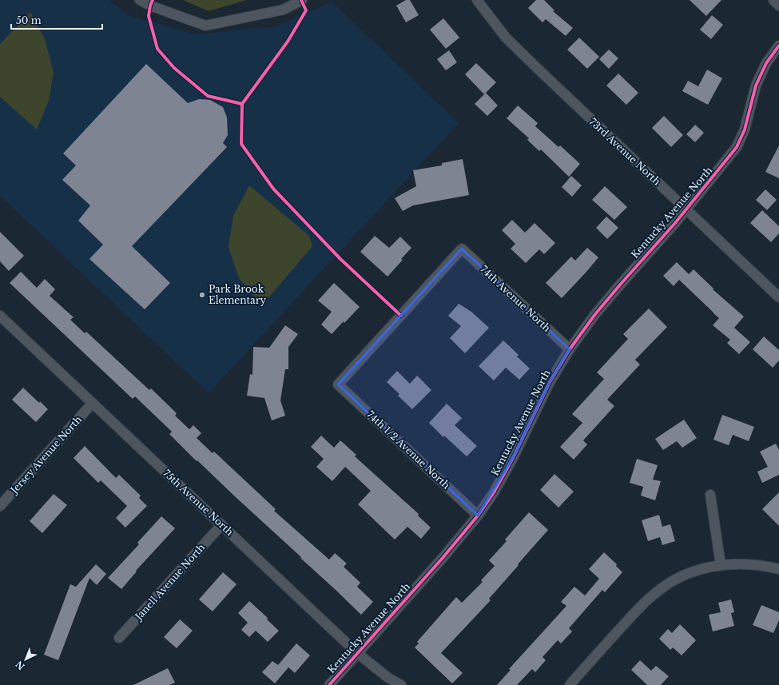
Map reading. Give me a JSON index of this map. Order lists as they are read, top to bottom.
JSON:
{
  "streets": {
    "street": [
      "73rd Avenue North",
      "Kentucky Avenue North",
      "74th Avenue North",
      "74th 1/2 Avenue North",
      "Jersey Avenue North",
      "75th Avenue North",
      "Janell Avenue North"
    ]
  },
  "crossings": [
    ["73rd Avenue North", "Kentucky Avenue North"],
    ["Kentucky Avenue North", "74th Avenue North"],
    ["Kentucky Avenue North", "74th 1/2 Avenue North"],
    ["Kentucky Avenue North", "75th Avenue North"],
    ["74th Avenue North", "74th 1/2 Avenue North"],
    ["Jersey Avenue North", "75th Avenue North"],
    ["75th Avenue North", "Janell Avenue North"]
  ],
  "places": ["Park Brook Elementary"],
  "scale_bar": "50 m",
  "north": "bottom left"
}
